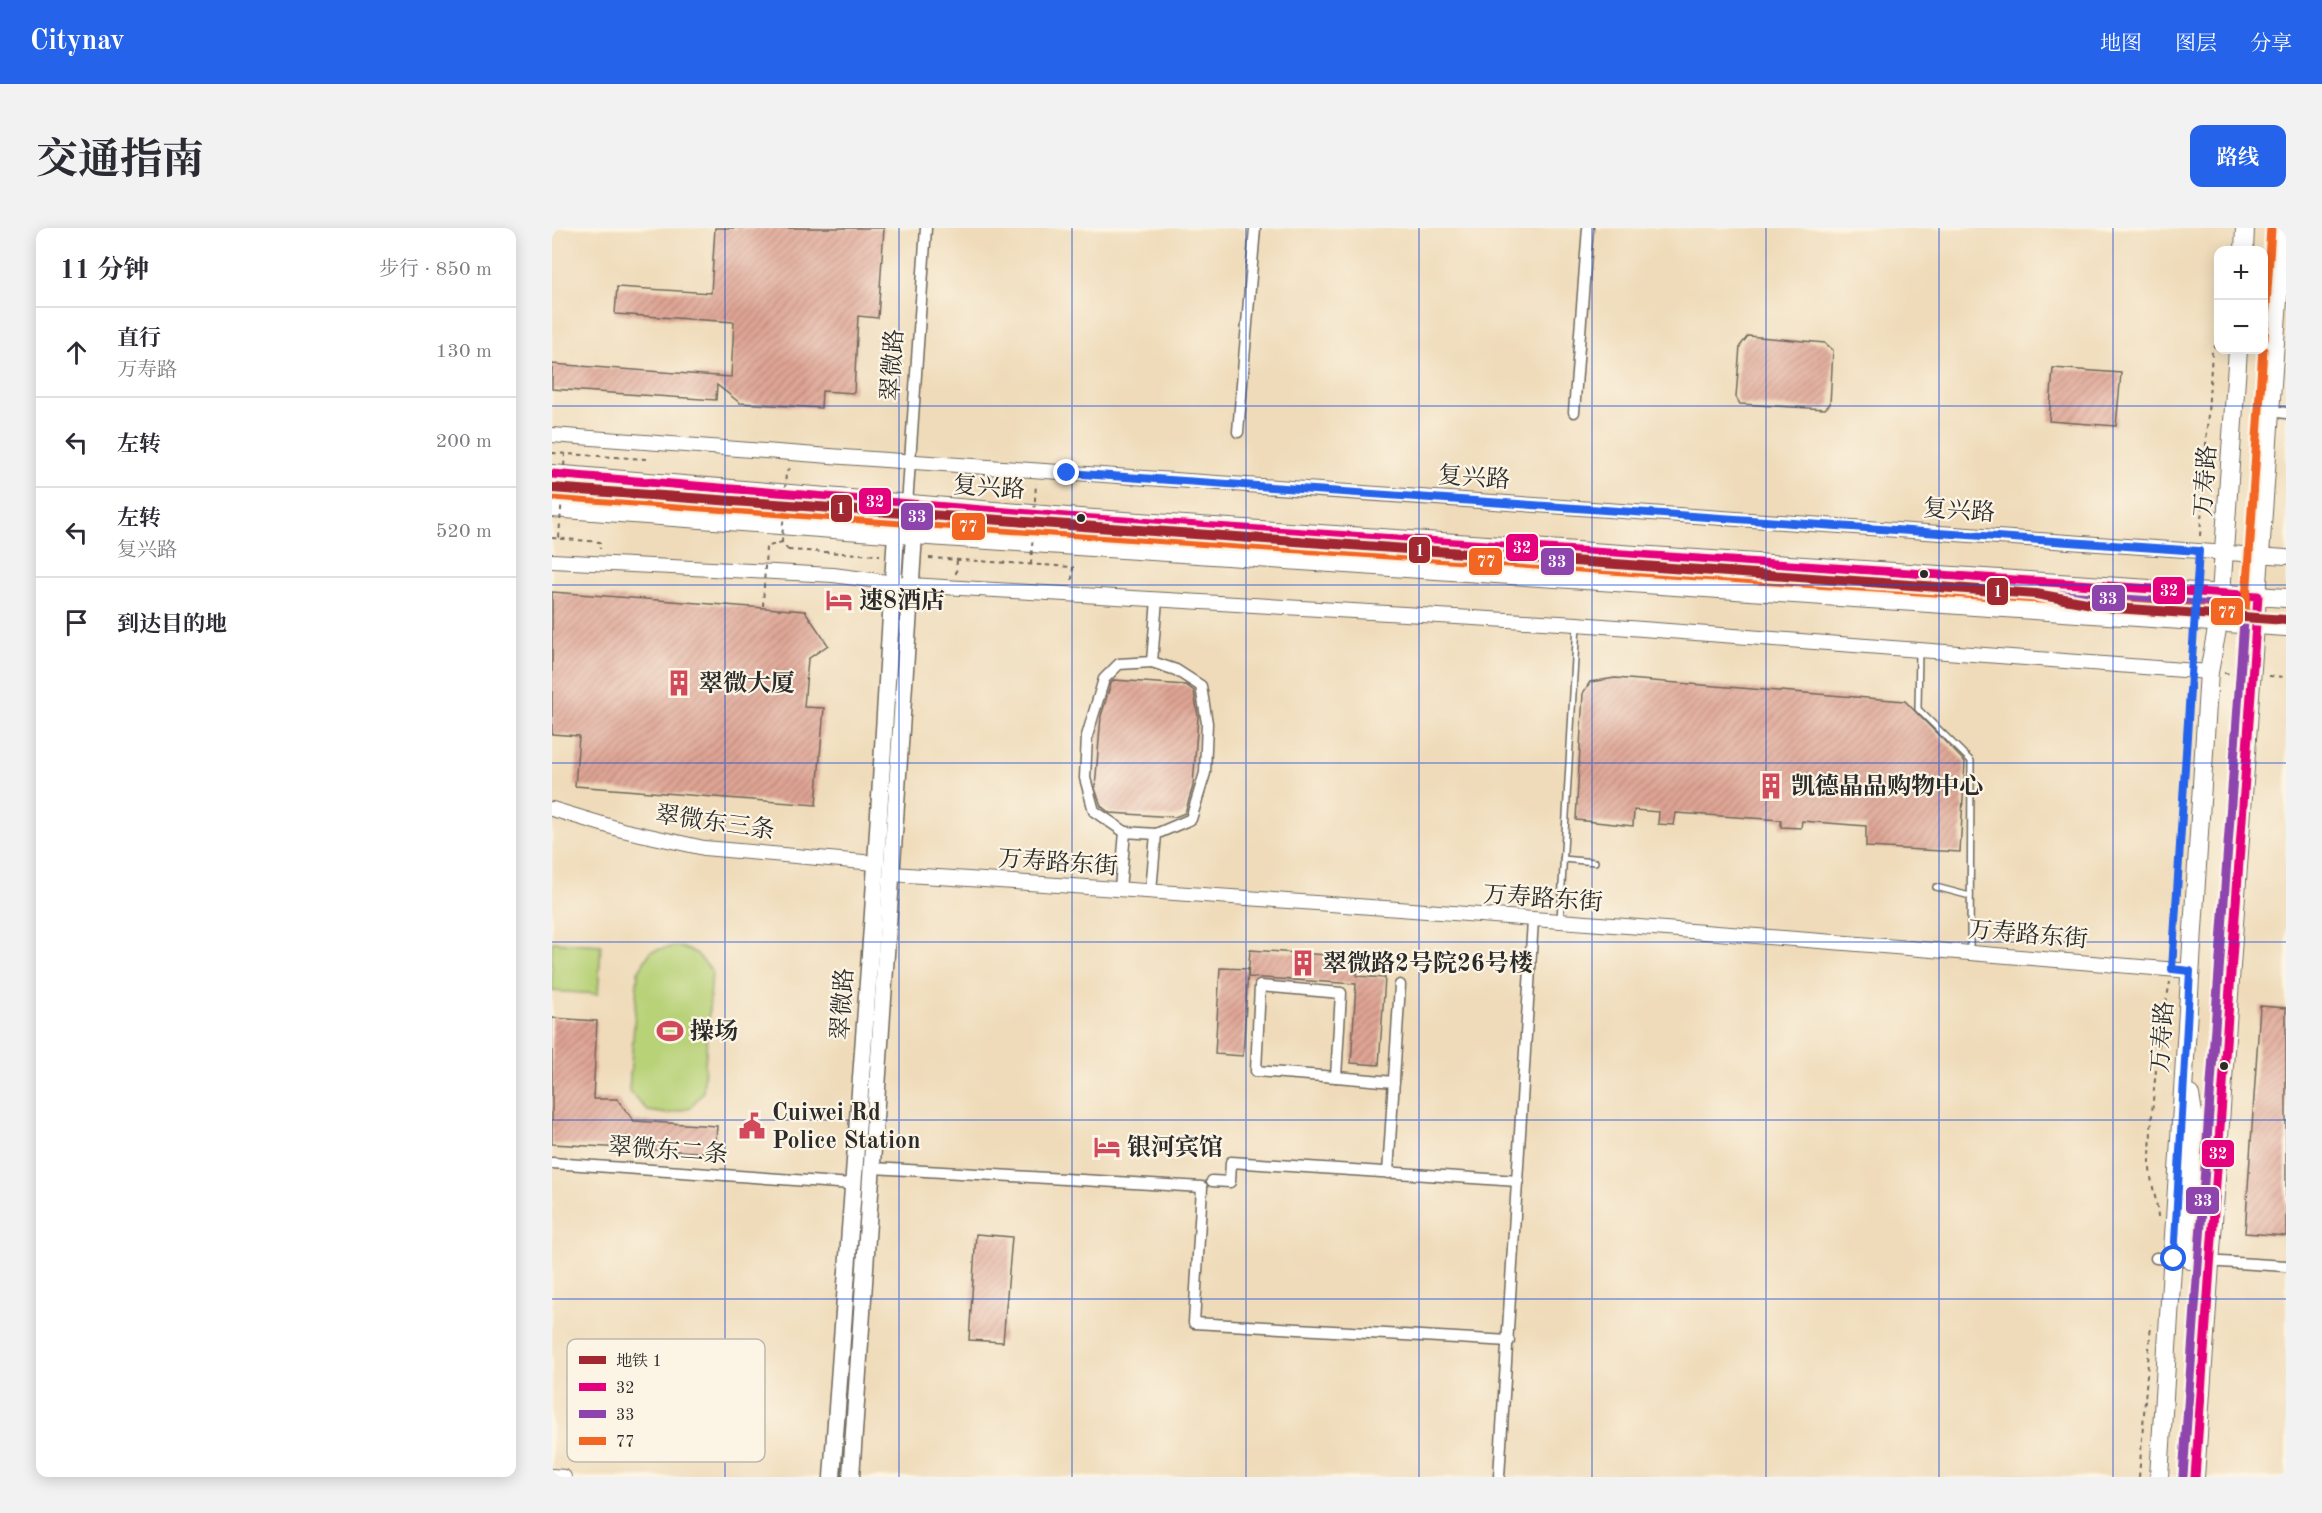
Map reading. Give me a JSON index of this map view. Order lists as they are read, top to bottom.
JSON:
{
  "streets": {
    "main road": ["翠微路", "复兴路", "万寿路"],
    "street": ["翠微东三条", "万寿路东街", "翠微东二条"]
  },
  "crossings": [
    ["翠微路", "复兴路"],
    ["翠微路", "翠微东三条"],
    ["翠微路", "万寿路东街"],
    ["翠微路", "翠微东二条"],
    ["复兴路", "万寿路"],
    ["万寿路", "万寿路东街"]
  ],
  "places": {
    "hotel": ["速8酒店", "银河宾馆"],
    "building": ["翠微大厦", "凯德晶品购物中心", "翠微路2号院26号楼"],
    "sports": ["操场"],
    "public building": ["Cuiwei Rd Police Station"]
  },
  "lines": [
    "transit line 77",
    "transit line 32",
    "transit line 33",
    "metro line 1"
  ],
  "legend": [
    "地铁 1",
    "32",
    "33",
    "77"
  ],
  "page": {
    "header": "Citynav",
    "nav": ["地图", "图层", "分享"],
    "title": "交通指南",
    "buttons": "路线",
    "heading": ["11 分钟", "步行 · 850 m"],
    "map_buttons": ["+", "−"],
    "list": [
      ["直行", "万寿路", "130 m"],
      ["左转", "200 m"],
      ["左转", "复兴路", "520 m"],
      "到达目的地"
    ]
  }
}
